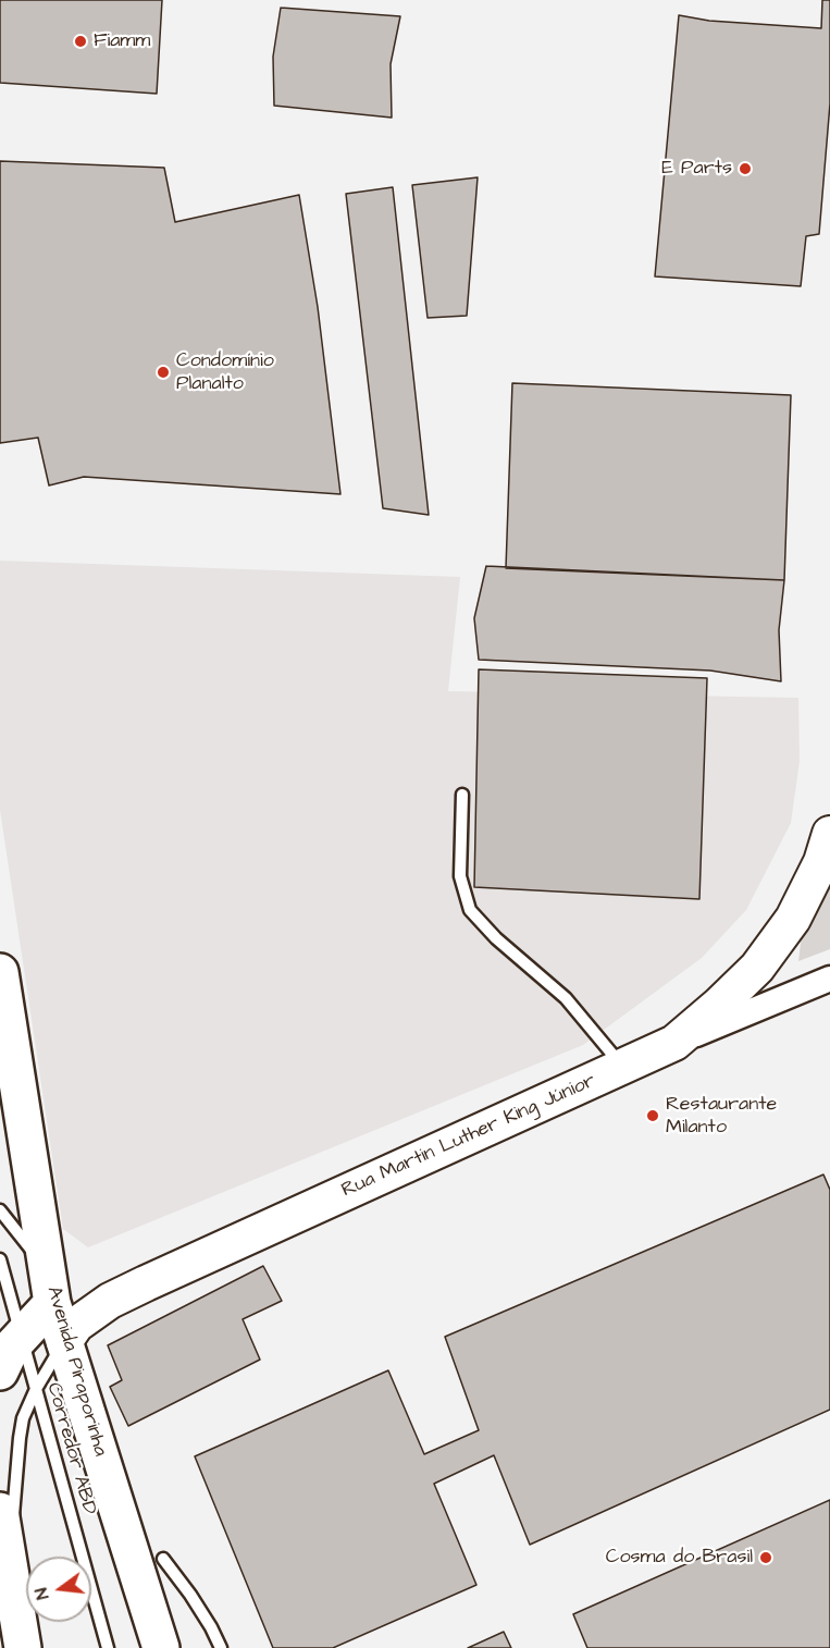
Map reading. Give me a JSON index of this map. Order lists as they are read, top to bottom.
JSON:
{
  "streets": {
    "main road": ["Avenida Piraporinha"],
    "street": ["Rua Martin Luther King Júnior"],
    "lane": ["Corredor ABD"]
  },
  "crossings": [
    ["Rua Martin Luther King Júnior", "Avenida Piraporinha"]
  ],
  "places": [
    "Fiamm",
    "E Parts",
    "Condomínio Planalto",
    "Restaurante Milanto",
    "Cosma do Brasil"
  ],
  "north": "left"
}
